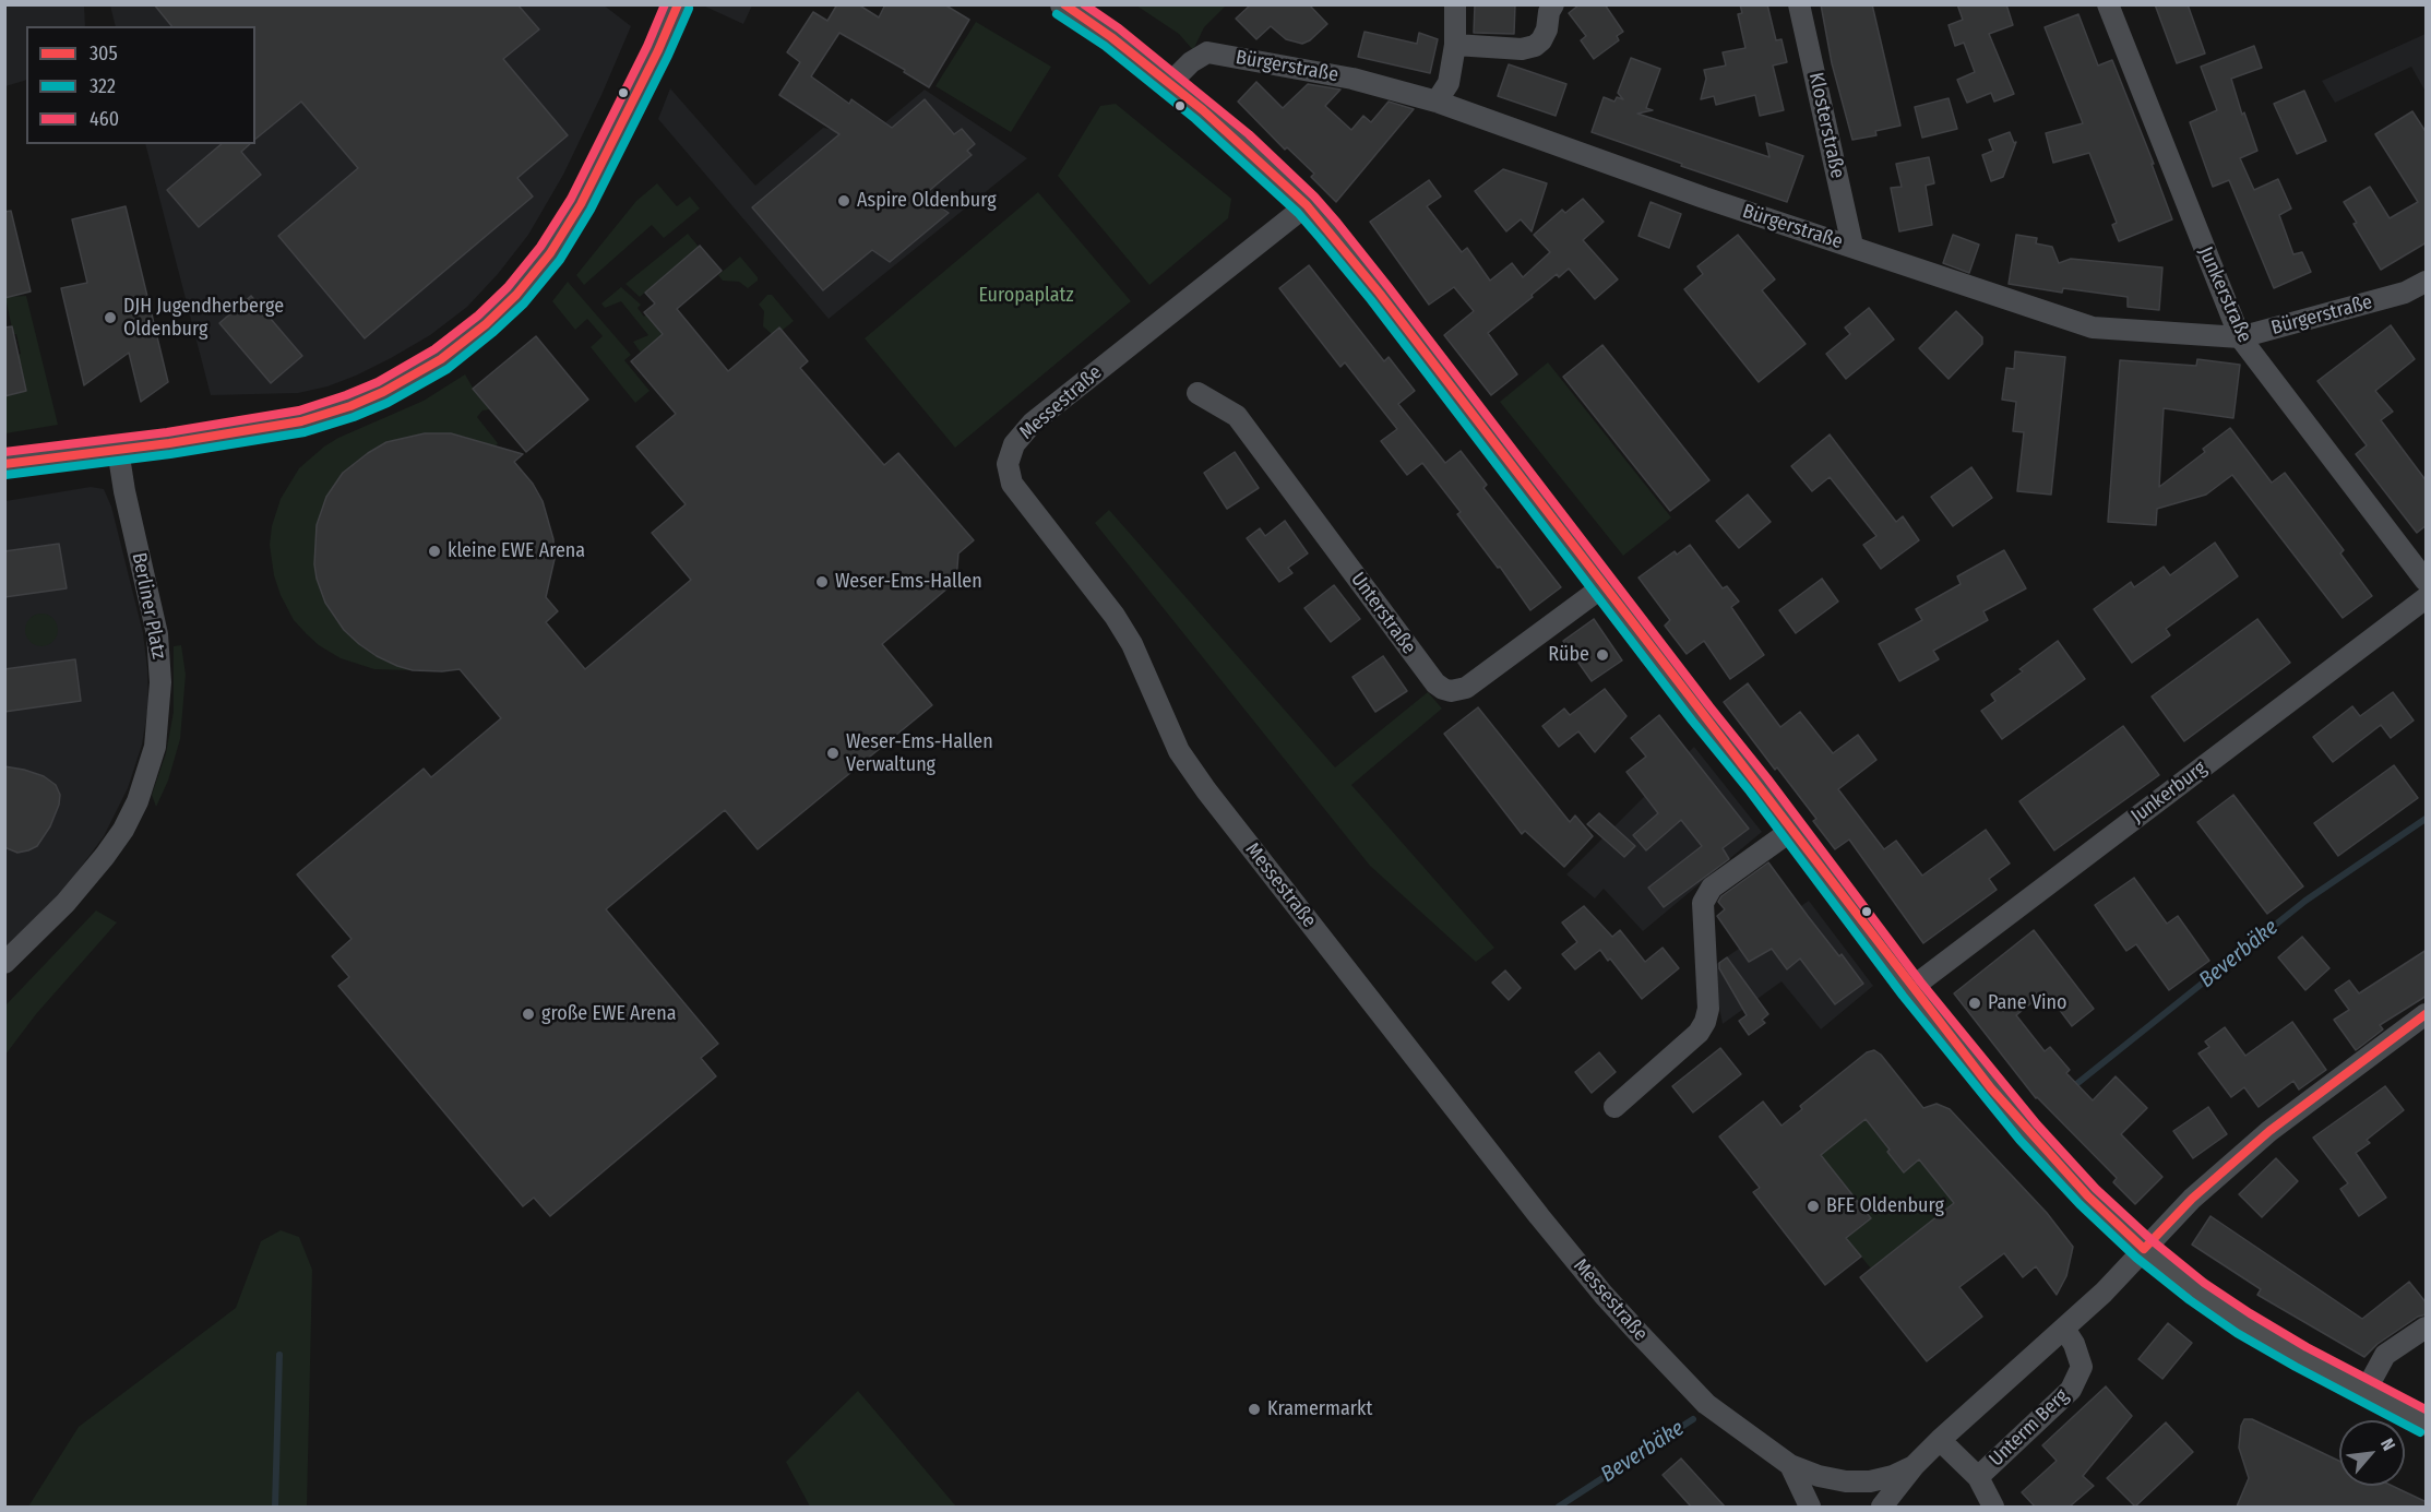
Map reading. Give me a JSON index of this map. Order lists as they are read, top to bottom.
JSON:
{
  "streets": {
    "street": [
      "Bürgerstraße",
      "Klosterstraße",
      "Junkerstraße",
      "Messestraße",
      "Berliner Platz",
      "Unterstraße",
      "Junkerburg",
      "Unterm Berg"
    ]
  },
  "crossings": [
    ["Bürgerstraße", "Klosterstraße"],
    ["Bürgerstraße", "Junkerstraße"]
  ],
  "water": ["Beverbäke"],
  "parks": ["Europaplatz"],
  "places": [
    "Aspire Oldenburg",
    "DJH Jugendherberge Oldenburg",
    "kleine EWE Arena",
    "Weser-Ems-Hallen",
    "Rübe",
    "Weser-Ems-Hallen Verwaltung",
    "Pane Vino",
    "große EWE Arena",
    "BFE Oldenburg",
    "Kramermarkt"
  ],
  "lines": ["transit line 305", "transit line 460", "transit line 322"],
  "legend": ["305", "322", "460"],
  "north": "top right"
}
